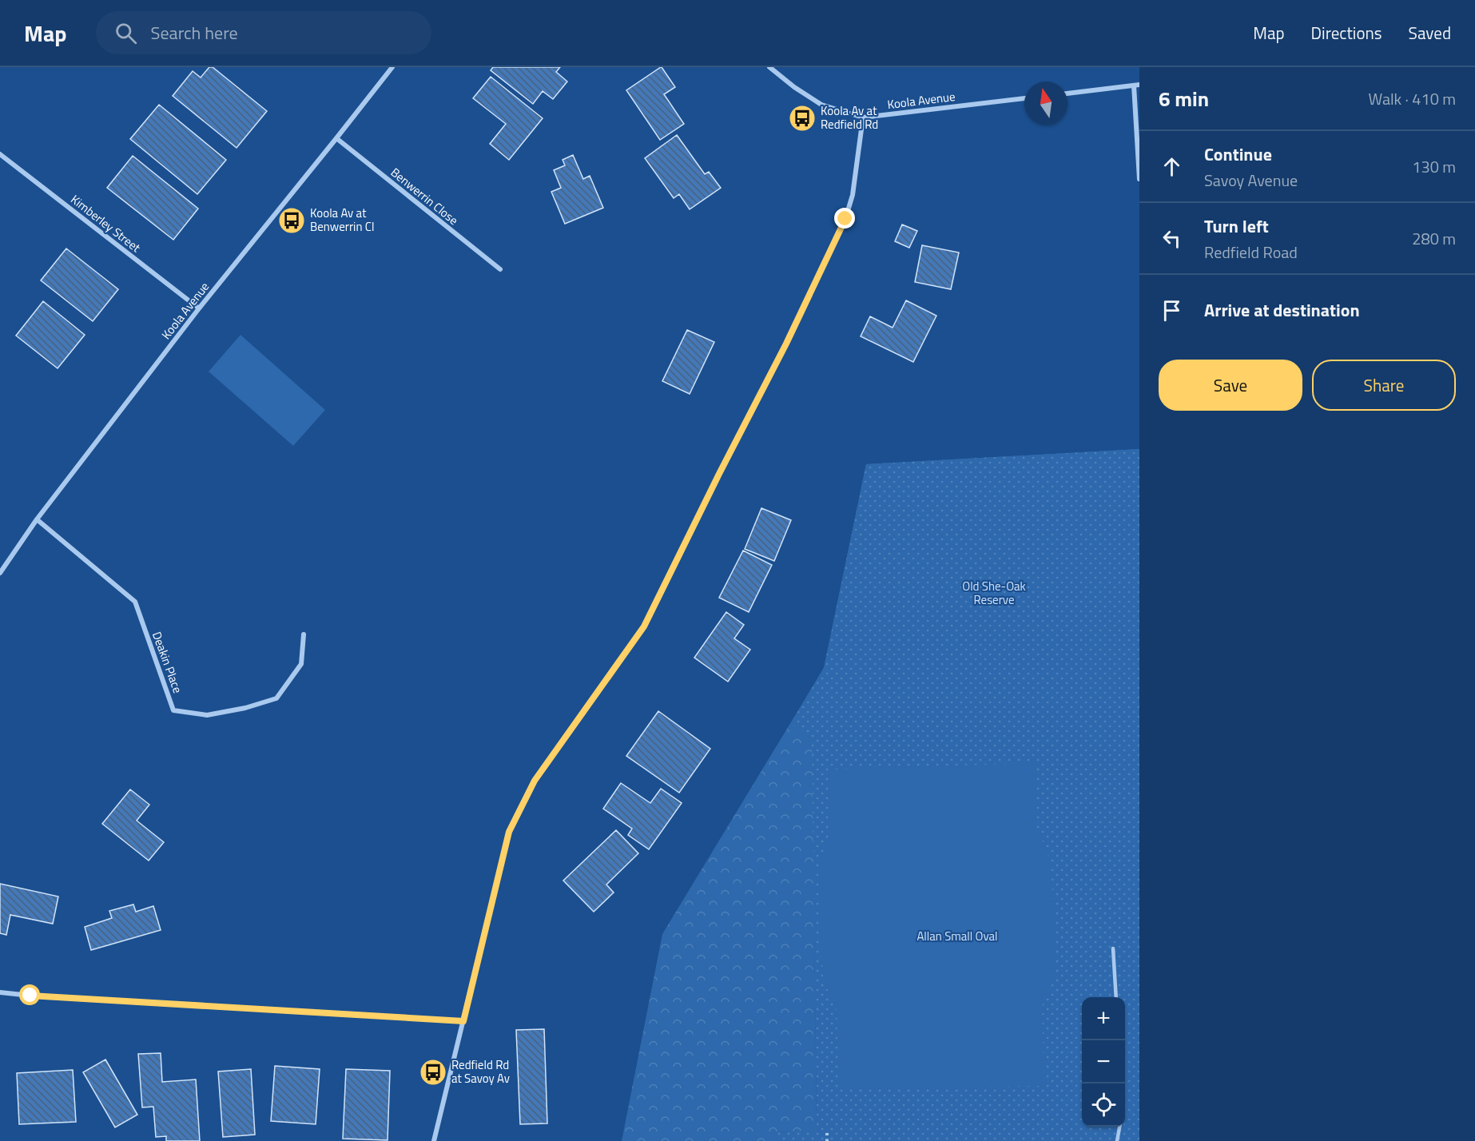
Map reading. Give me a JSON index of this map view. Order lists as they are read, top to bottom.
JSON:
{
  "streets": {
    "street": [
      "Koola Avenue",
      "Benwerrin Close",
      "Kimberley Street",
      "Deakin Place"
    ]
  },
  "crossings": [
    ["Koola Avenue", "Benwerrin Close"],
    ["Koola Avenue", "Kimberley Street"],
    ["Koola Avenue", "Deakin Place"]
  ],
  "parks": ["Old She-Oak Reserve", "Allan Small Oval"],
  "places": {
    "bus stop": ["Koola Av at Redfield Rd", "Koola Av at Benwerrin Cl", "Redfield Rd at Savoy Av"]
  },
  "north": "top",
  "page": {
    "header": "Map",
    "search": "Search here",
    "nav": ["Map", "Directions", "Saved"],
    "heading": ["6 min", "Walk · 410 m"],
    "list": [
      ["Continue", "Savoy Avenue", "130 m"],
      ["Turn left", "Redfield Road", "280 m"],
      "Arrive at destination"
    ],
    "buttons": ["Save", "Share"],
    "map_buttons": ["+", "−"]
  }
}
